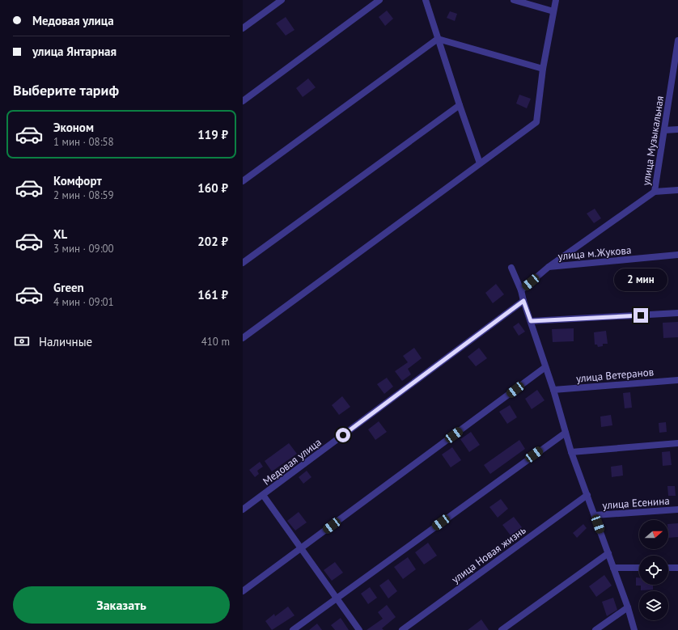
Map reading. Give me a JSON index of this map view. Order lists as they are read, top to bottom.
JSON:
{
  "streets": {
    "street": [
      "улица Музыкальная",
      "улица м.Жукова",
      "улица Ветеранов",
      "Медовая улица",
      "улица Есенина",
      "улица Новая жизнь"
    ]
  },
  "crossings": [
    ["улица Музыкальная", "улица м.Жукова"]
  ],
  "north": "right",
  "page": {
    "banner": ["Медовая улица", "улица Янтарная"],
    "heading": "Выберите тариф",
    "list": [
      {
        "name": "Эконом",
        "note": "1 мин · 08:58",
        "value": "119 ₽"
      },
      {
        "name": "Комфорт",
        "note": "2 мин · 08:59",
        "value": "160 ₽"
      },
      {
        "name": "XL",
        "note": "3 мин · 09:00",
        "value": "202 ₽"
      },
      {
        "name": "Green",
        "note": "4 мин · 09:01",
        "value": "161 ₽"
      }
    ],
    "bubble": "2 мин",
    "pay": ["Наличные", "410 m"],
    "buttons": "Заказать"
  }
}
